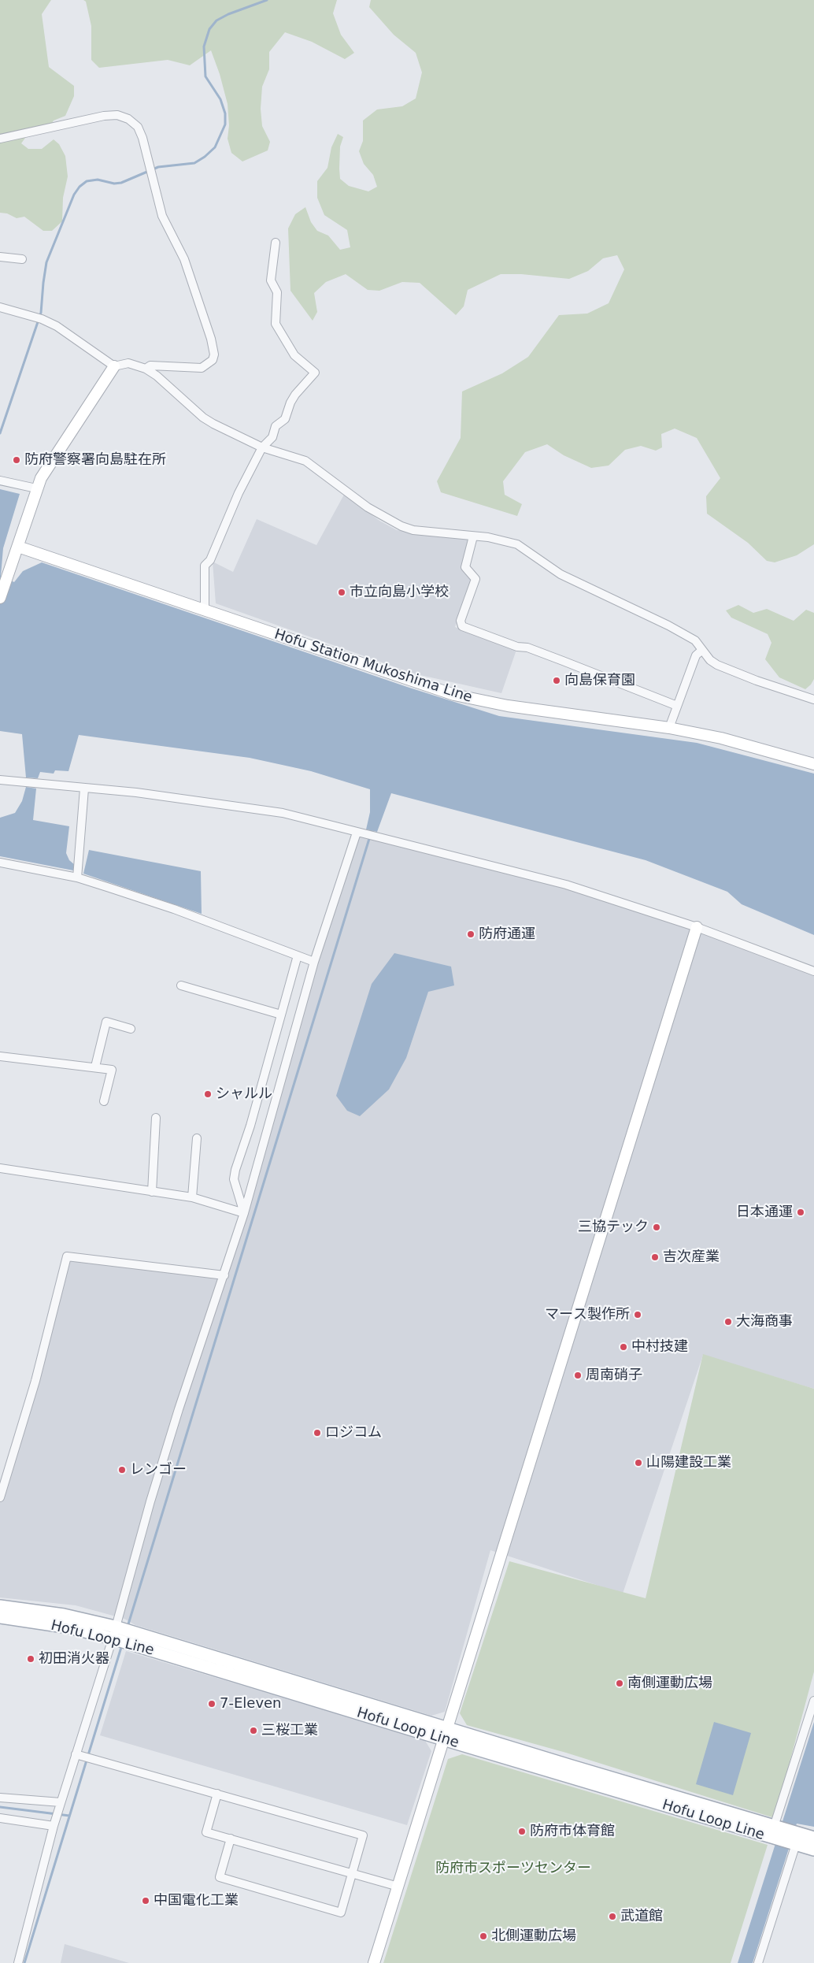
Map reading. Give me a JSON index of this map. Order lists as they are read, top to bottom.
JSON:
{
  "streets": {
    "main road": ["Hofu Loop Line"],
    "street": ["Hofu Station Mukoshima Line"]
  },
  "parks": ["防府市スポーツセンター"],
  "places": [
    "防府警察署向島駐在所",
    "市立向島小学校",
    "向島保育園",
    "防府通運",
    "シャルル",
    "日本通運",
    "三協テック",
    "吉次産業",
    "マース製作所",
    "大海商事",
    "中村技建",
    "周南硝子",
    "ロジコム",
    "山陽建設工業",
    "レンゴー",
    "初田消火器",
    "南側運動広場",
    "7-Eleven",
    "三桜工業",
    "防府市体育館",
    "中国電化工業",
    "武道館",
    "北側運動広場"
  ]
}
